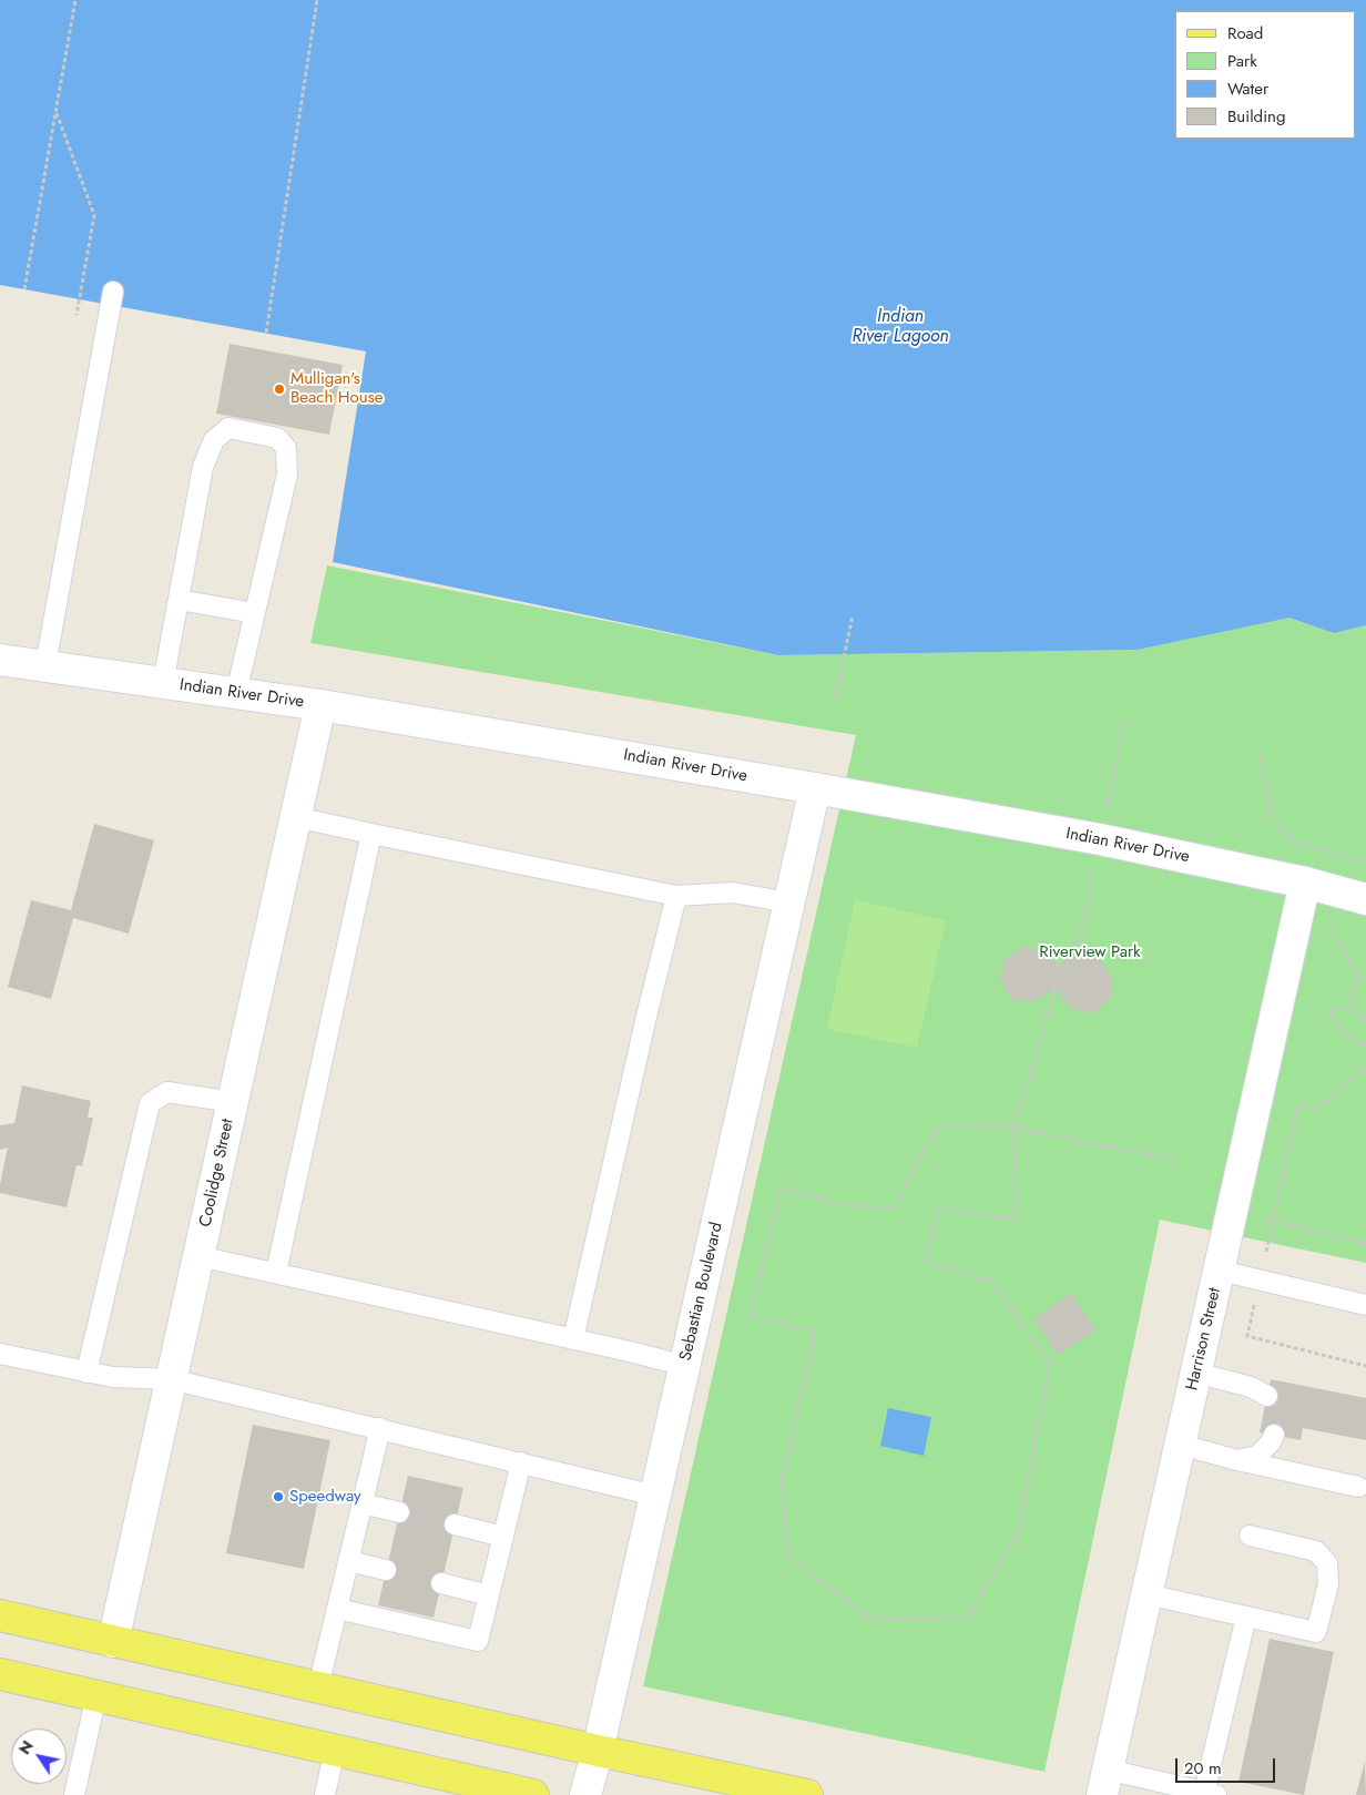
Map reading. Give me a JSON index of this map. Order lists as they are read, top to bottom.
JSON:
{
  "streets": {
    "street": [
      "Indian River Drive",
      "Coolidge Street",
      "Sebastian Boulevard",
      "Harrison Street"
    ]
  },
  "crossings": [
    ["Indian River Drive", "Coolidge Street"],
    ["Indian River Drive", "Sebastian Boulevard"],
    ["Indian River Drive", "Harrison Street"]
  ],
  "water": ["Indian River Lagoon"],
  "parks": ["Riverview Park"],
  "places": ["Mulligan's Beach House", "Speedway"],
  "legend": [
    "Road",
    "Park",
    "Water",
    "Building"
  ],
  "scale_bar": "20 m",
  "north": "top left"
}
